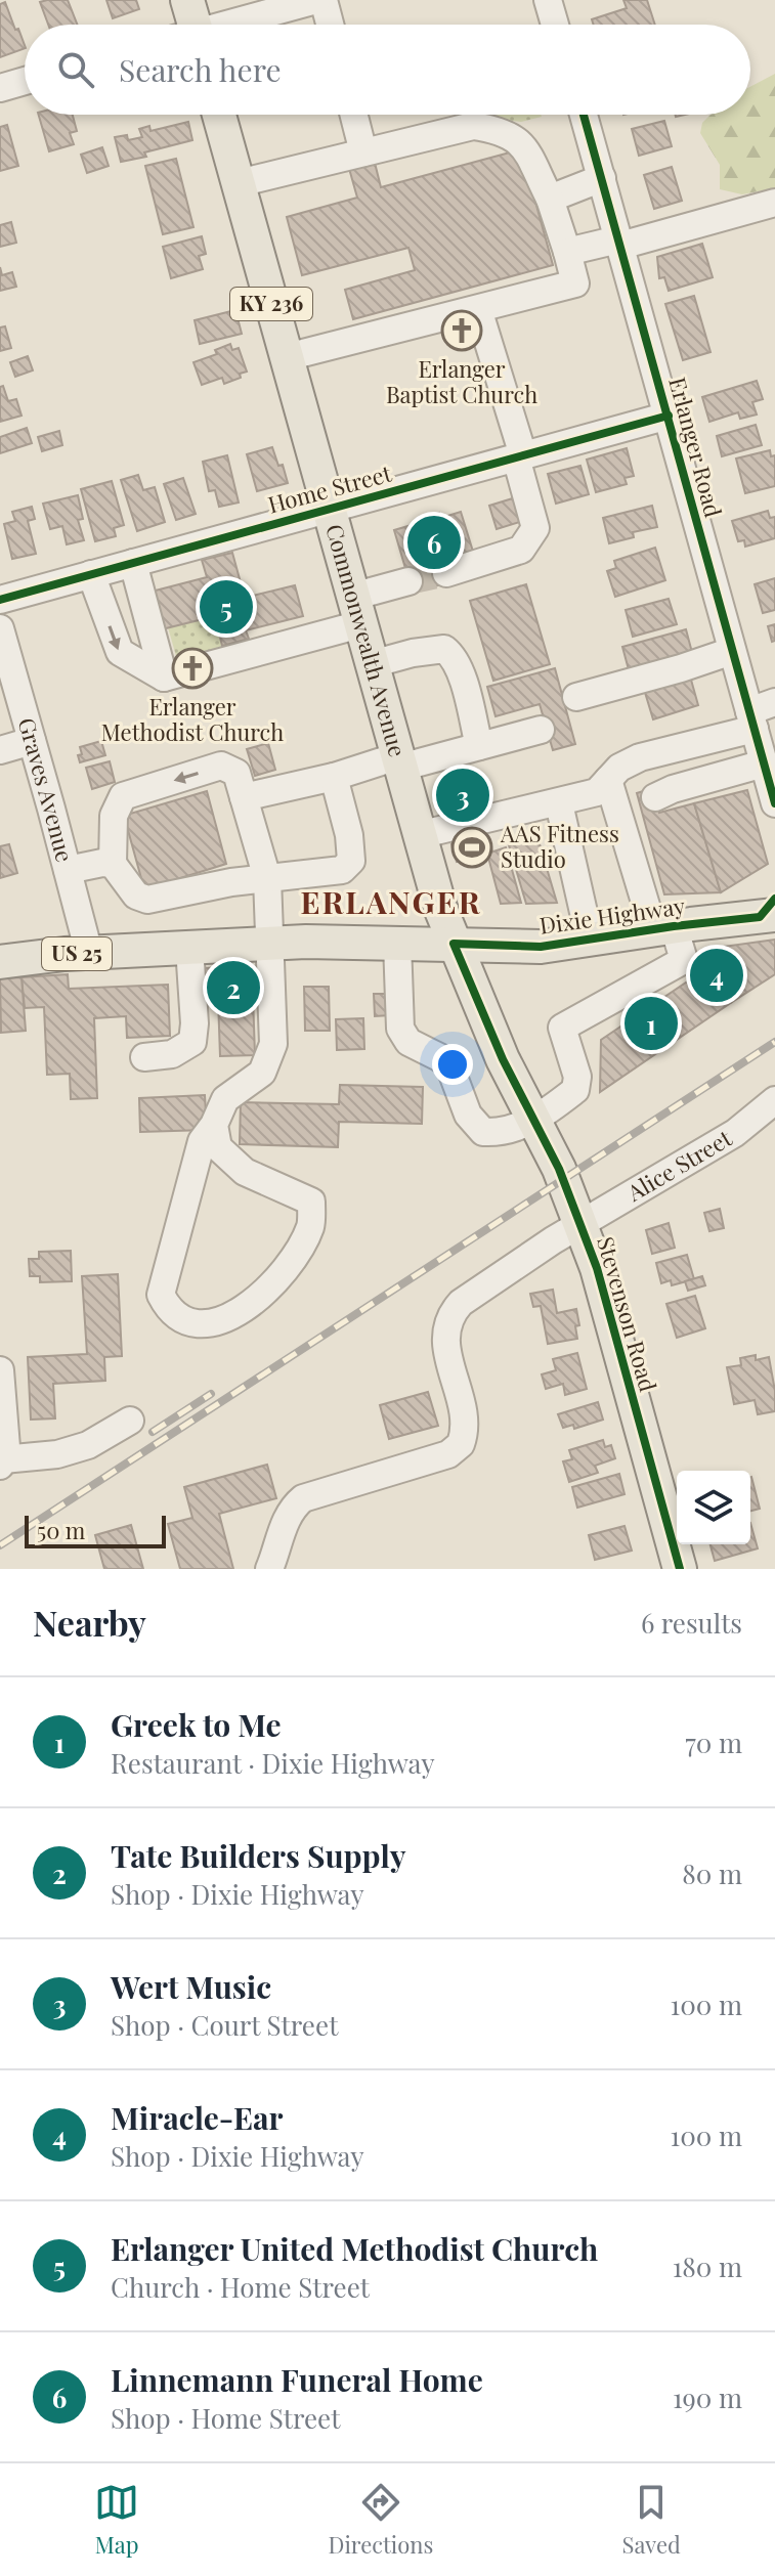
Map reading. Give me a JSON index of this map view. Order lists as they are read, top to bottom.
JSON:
{
  "streets": {
    "main road": [
      "KY 236",
      "Commonwealth Avenue",
      "Dixie Highway",
      "US 25",
      "Stevenson Road"
    ],
    "street": [
      "Erlanger Road",
      "Home Street",
      "Graves Avenue",
      "Alice Street"
    ]
  },
  "crossings": [
    ["Erlanger Road", "Home Street"],
    ["Home Street", "Commonwealth Avenue"],
    ["Commonwealth Avenue", "Dixie Highway"],
    ["Commonwealth Avenue", "Stevenson Road"],
    ["Graves Avenue", "Dixie Highway"],
    ["Dixie Highway", "Stevenson Road"],
    ["Alice Street", "Stevenson Road"]
  ],
  "districts": ["ERLANGER"],
  "places": {
    "church": ["Erlanger Baptist Church", "Erlanger Methodist Church"],
    "sports": ["AAS Fitness Studio"]
  },
  "scale_bar": "50 m",
  "page": {
    "search": "Search here",
    "pins": [
      "6",
      "5",
      "3",
      "4",
      "2",
      "1"
    ],
    "scale": "50 m",
    "heading": ["Nearby", "6 results"],
    "list": [
      {
        "mark": "1",
        "name": "Greek to Me",
        "note": "Restaurant · Dixie Highway",
        "value": "70 m"
      },
      {
        "mark": "2",
        "name": "Tate Builders Supply",
        "note": "Shop · Dixie Highway",
        "value": "80 m"
      },
      {
        "mark": "3",
        "name": "Wert Music",
        "note": "Shop · Court Street",
        "value": "100 m"
      },
      {
        "mark": "4",
        "name": "Miracle-Ear",
        "note": "Shop · Dixie Highway",
        "value": "100 m"
      },
      {
        "mark": "5",
        "name": "Erlanger United Methodist Church",
        "note": "Church · Home Street",
        "value": "180 m"
      },
      {
        "mark": "6",
        "name": "Linnemann Funeral Home",
        "note": "Shop · Home Street",
        "value": "190 m"
      }
    ],
    "nav": ["Map", "Directions", "Saved"]
  }
}
